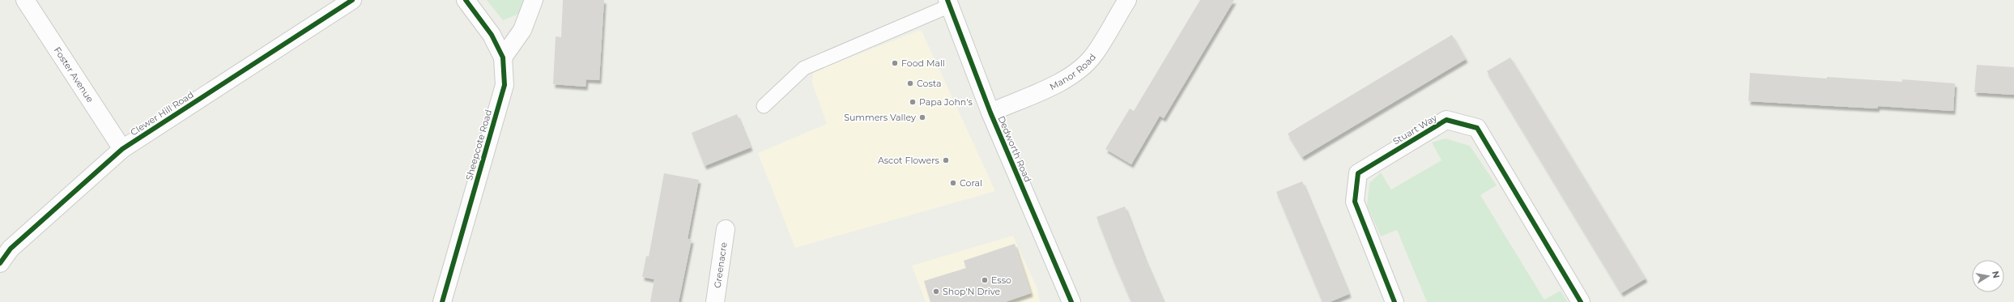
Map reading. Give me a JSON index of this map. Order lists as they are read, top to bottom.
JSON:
{
  "streets": {
    "street": [
      "Manor Road",
      "Foster Avenue",
      "Clewer Hill Road",
      "Stuart Way",
      "Sheepcote Road",
      "Dedworth Road",
      "Greenacre"
    ]
  },
  "crossings": [
    ["Manor Road", "Dedworth Road"],
    ["Foster Avenue", "Clewer Hill Road"]
  ],
  "places": [
    "Food Mall",
    "Costa",
    "Papa John's",
    "Summers Valley",
    "Ascot Flowers",
    "Coral",
    "Esso",
    "Shop'N Drive"
  ],
  "north": "right"
}
